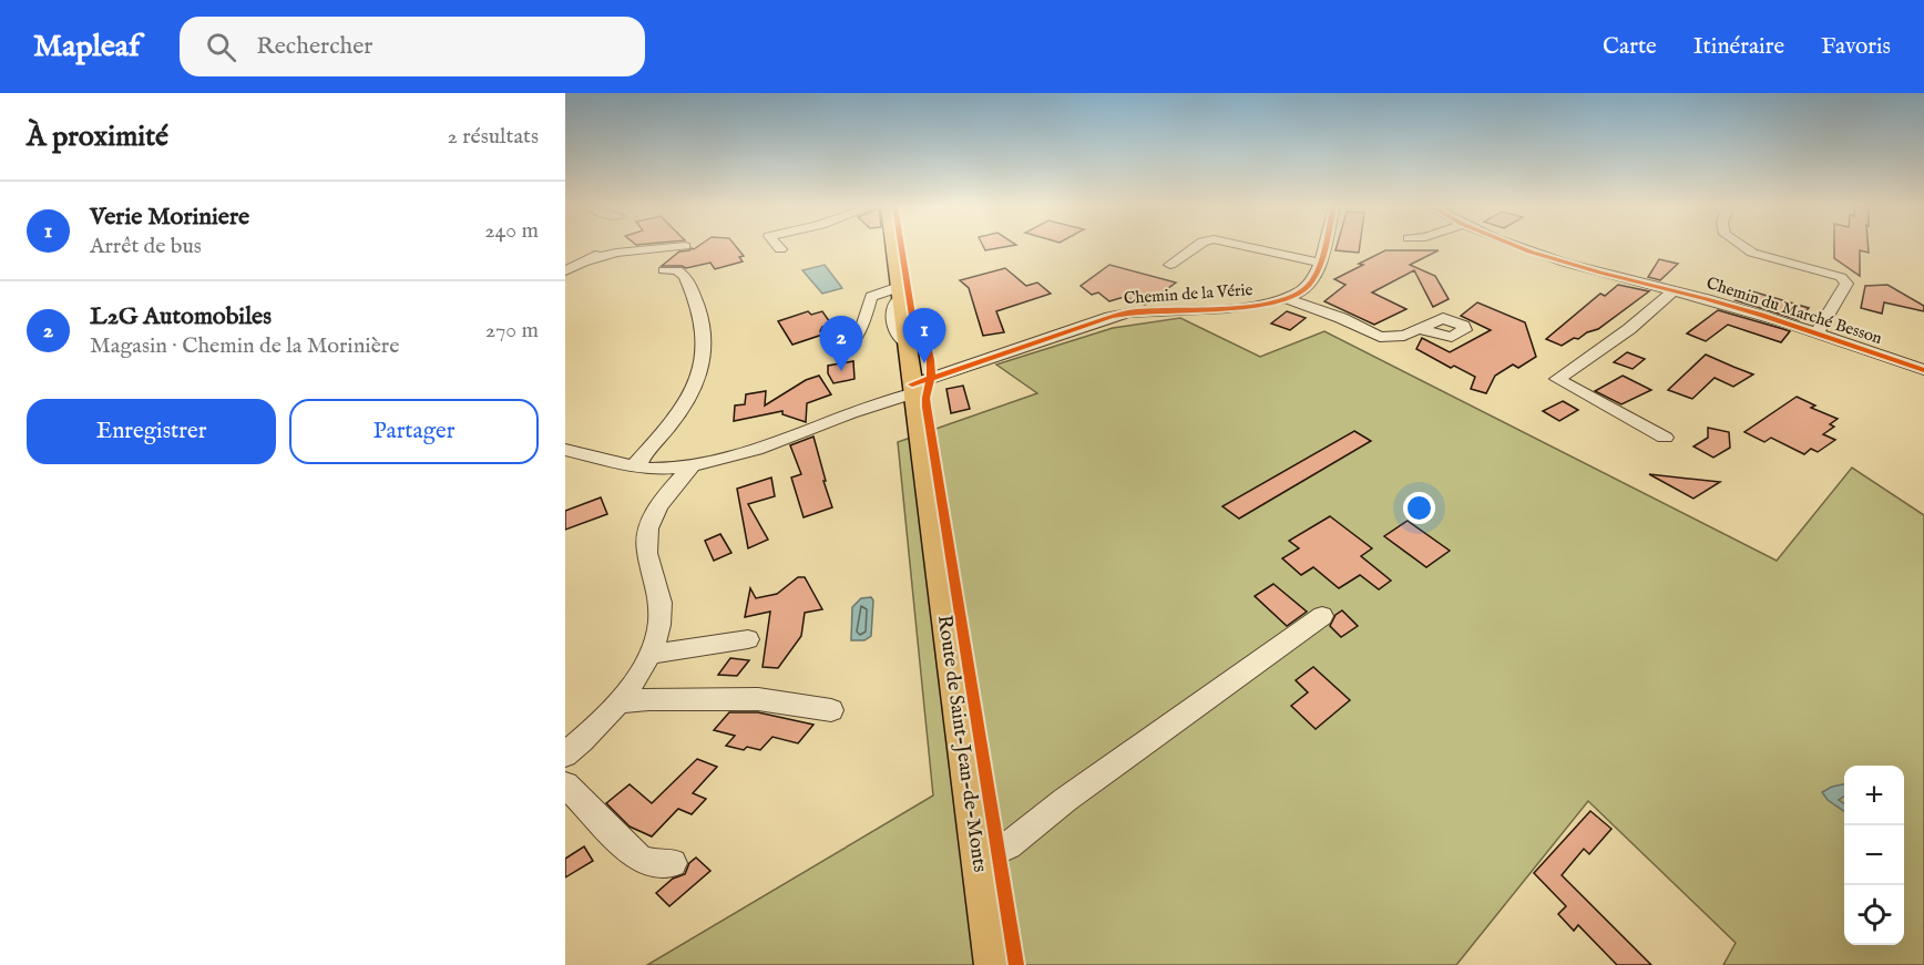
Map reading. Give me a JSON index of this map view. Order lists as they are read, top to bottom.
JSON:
{
  "streets": {
    "main road": ["Route de Saint-Jean-de-Monts"],
    "street": ["Chemin de la Vérie", "Chemin du Marché Besson"]
  },
  "crossings": [
    ["Chemin de la Vérie", "Route de Saint-Jean-de-Monts"]
  ],
  "page": {
    "header": "Mapleaf",
    "search": "Rechercher",
    "nav": ["Carte", "Itinéraire", "Favoris"],
    "heading": ["À proximité", "2 résultats"],
    "list": [
      {
        "mark": "1",
        "name": "Verie Moriniere",
        "note": "Arrêt de bus",
        "value": "240 m"
      },
      {
        "mark": "2",
        "name": "L2G Automobiles",
        "note": "Magasin · Chemin de la Morinière",
        "value": "270 m"
      }
    ],
    "pins": ["1", "2"],
    "buttons": ["Enregistrer", "Partager"],
    "map_buttons": ["+", "−"]
  }
}
